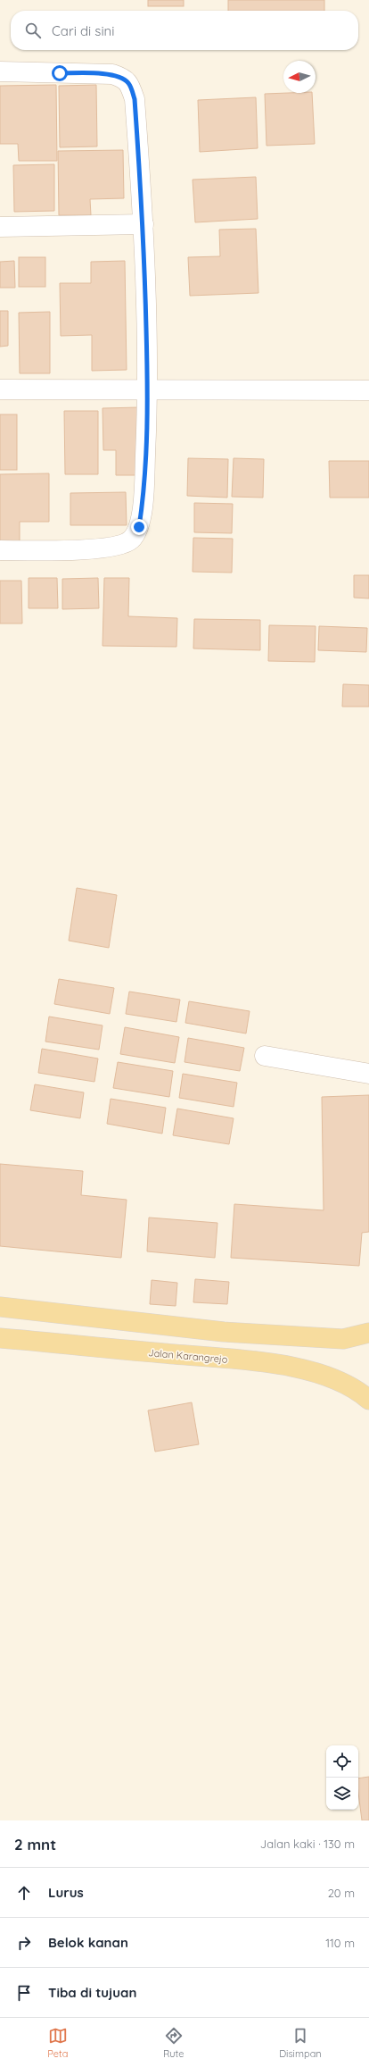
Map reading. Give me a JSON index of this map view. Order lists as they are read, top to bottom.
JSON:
{
  "streets": {
    "main road": ["Jalan Karangrejo"]
  },
  "north": "left",
  "page": {
    "search": "Cari di sini",
    "heading": ["2 mnt", "Jalan kaki · 130 m"],
    "list": [
      ["Lurus", "20 m"],
      ["Belok kanan", "110 m"],
      "Tiba di tujuan"
    ],
    "nav": ["Peta", "Rute", "Disimpan"]
  }
}
